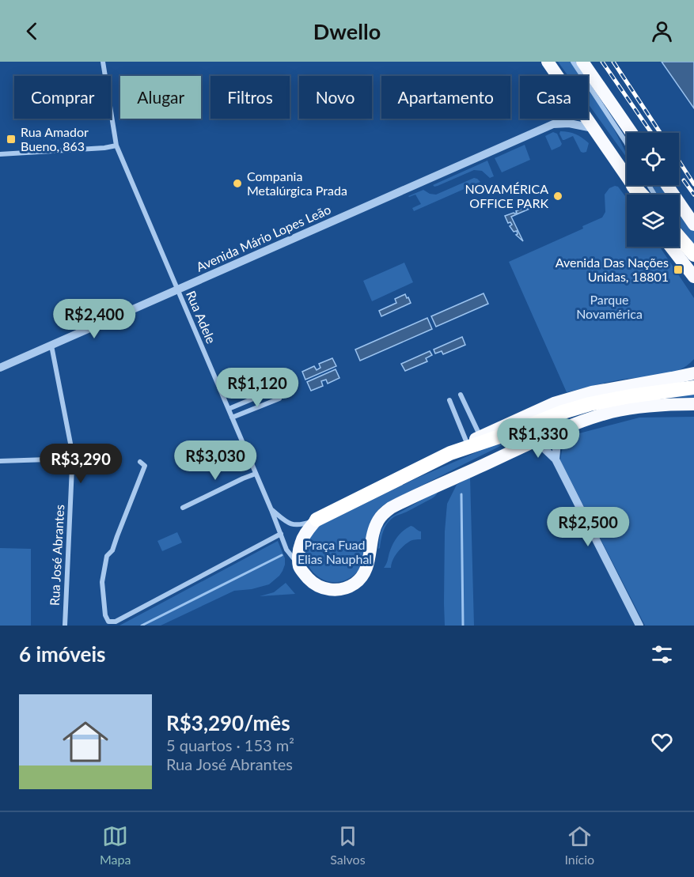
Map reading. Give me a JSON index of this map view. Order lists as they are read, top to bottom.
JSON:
{
  "streets": {
    "street": ["Avenida Mário Lopes Leão", "Rua Adele", "Rua José Abrantes"]
  },
  "crossings": [
    ["Avenida Mário Lopes Leão", "Rua Adele"],
    ["Avenida Mário Lopes Leão", "Rua José Abrantes"]
  ],
  "parks": ["Parque Novamérica", "Praça Fuad Elias Nauphal"],
  "places": {
    "transit": ["Rua Amador Bueno, 863", "Avenida Das Nações Unidas, 18801"],
    "other": ["Compania Metalúrgica Prada", "NOVAMÉRICA OFFICE PARK"]
  },
  "page": {
    "header": "Dwello",
    "chip": [
      "Comprar",
      "Alugar",
      "Filtros",
      "Novo",
      "Apartamento",
      "Casa"
    ],
    "price": [
      "R$2,400",
      "R$1,120",
      "R$1,330",
      "R$3,030",
      "R$3,290",
      "R$2,500"
    ],
    "heading": "6 imóveis",
    "list": [
      {
        "name": "R$3,290/mês",
        "note": "5 quartos · 153 m² · Rua José Abrantes"
      }
    ],
    "tabs": ["Mapa", "Salvos", "Início"]
  }
}
